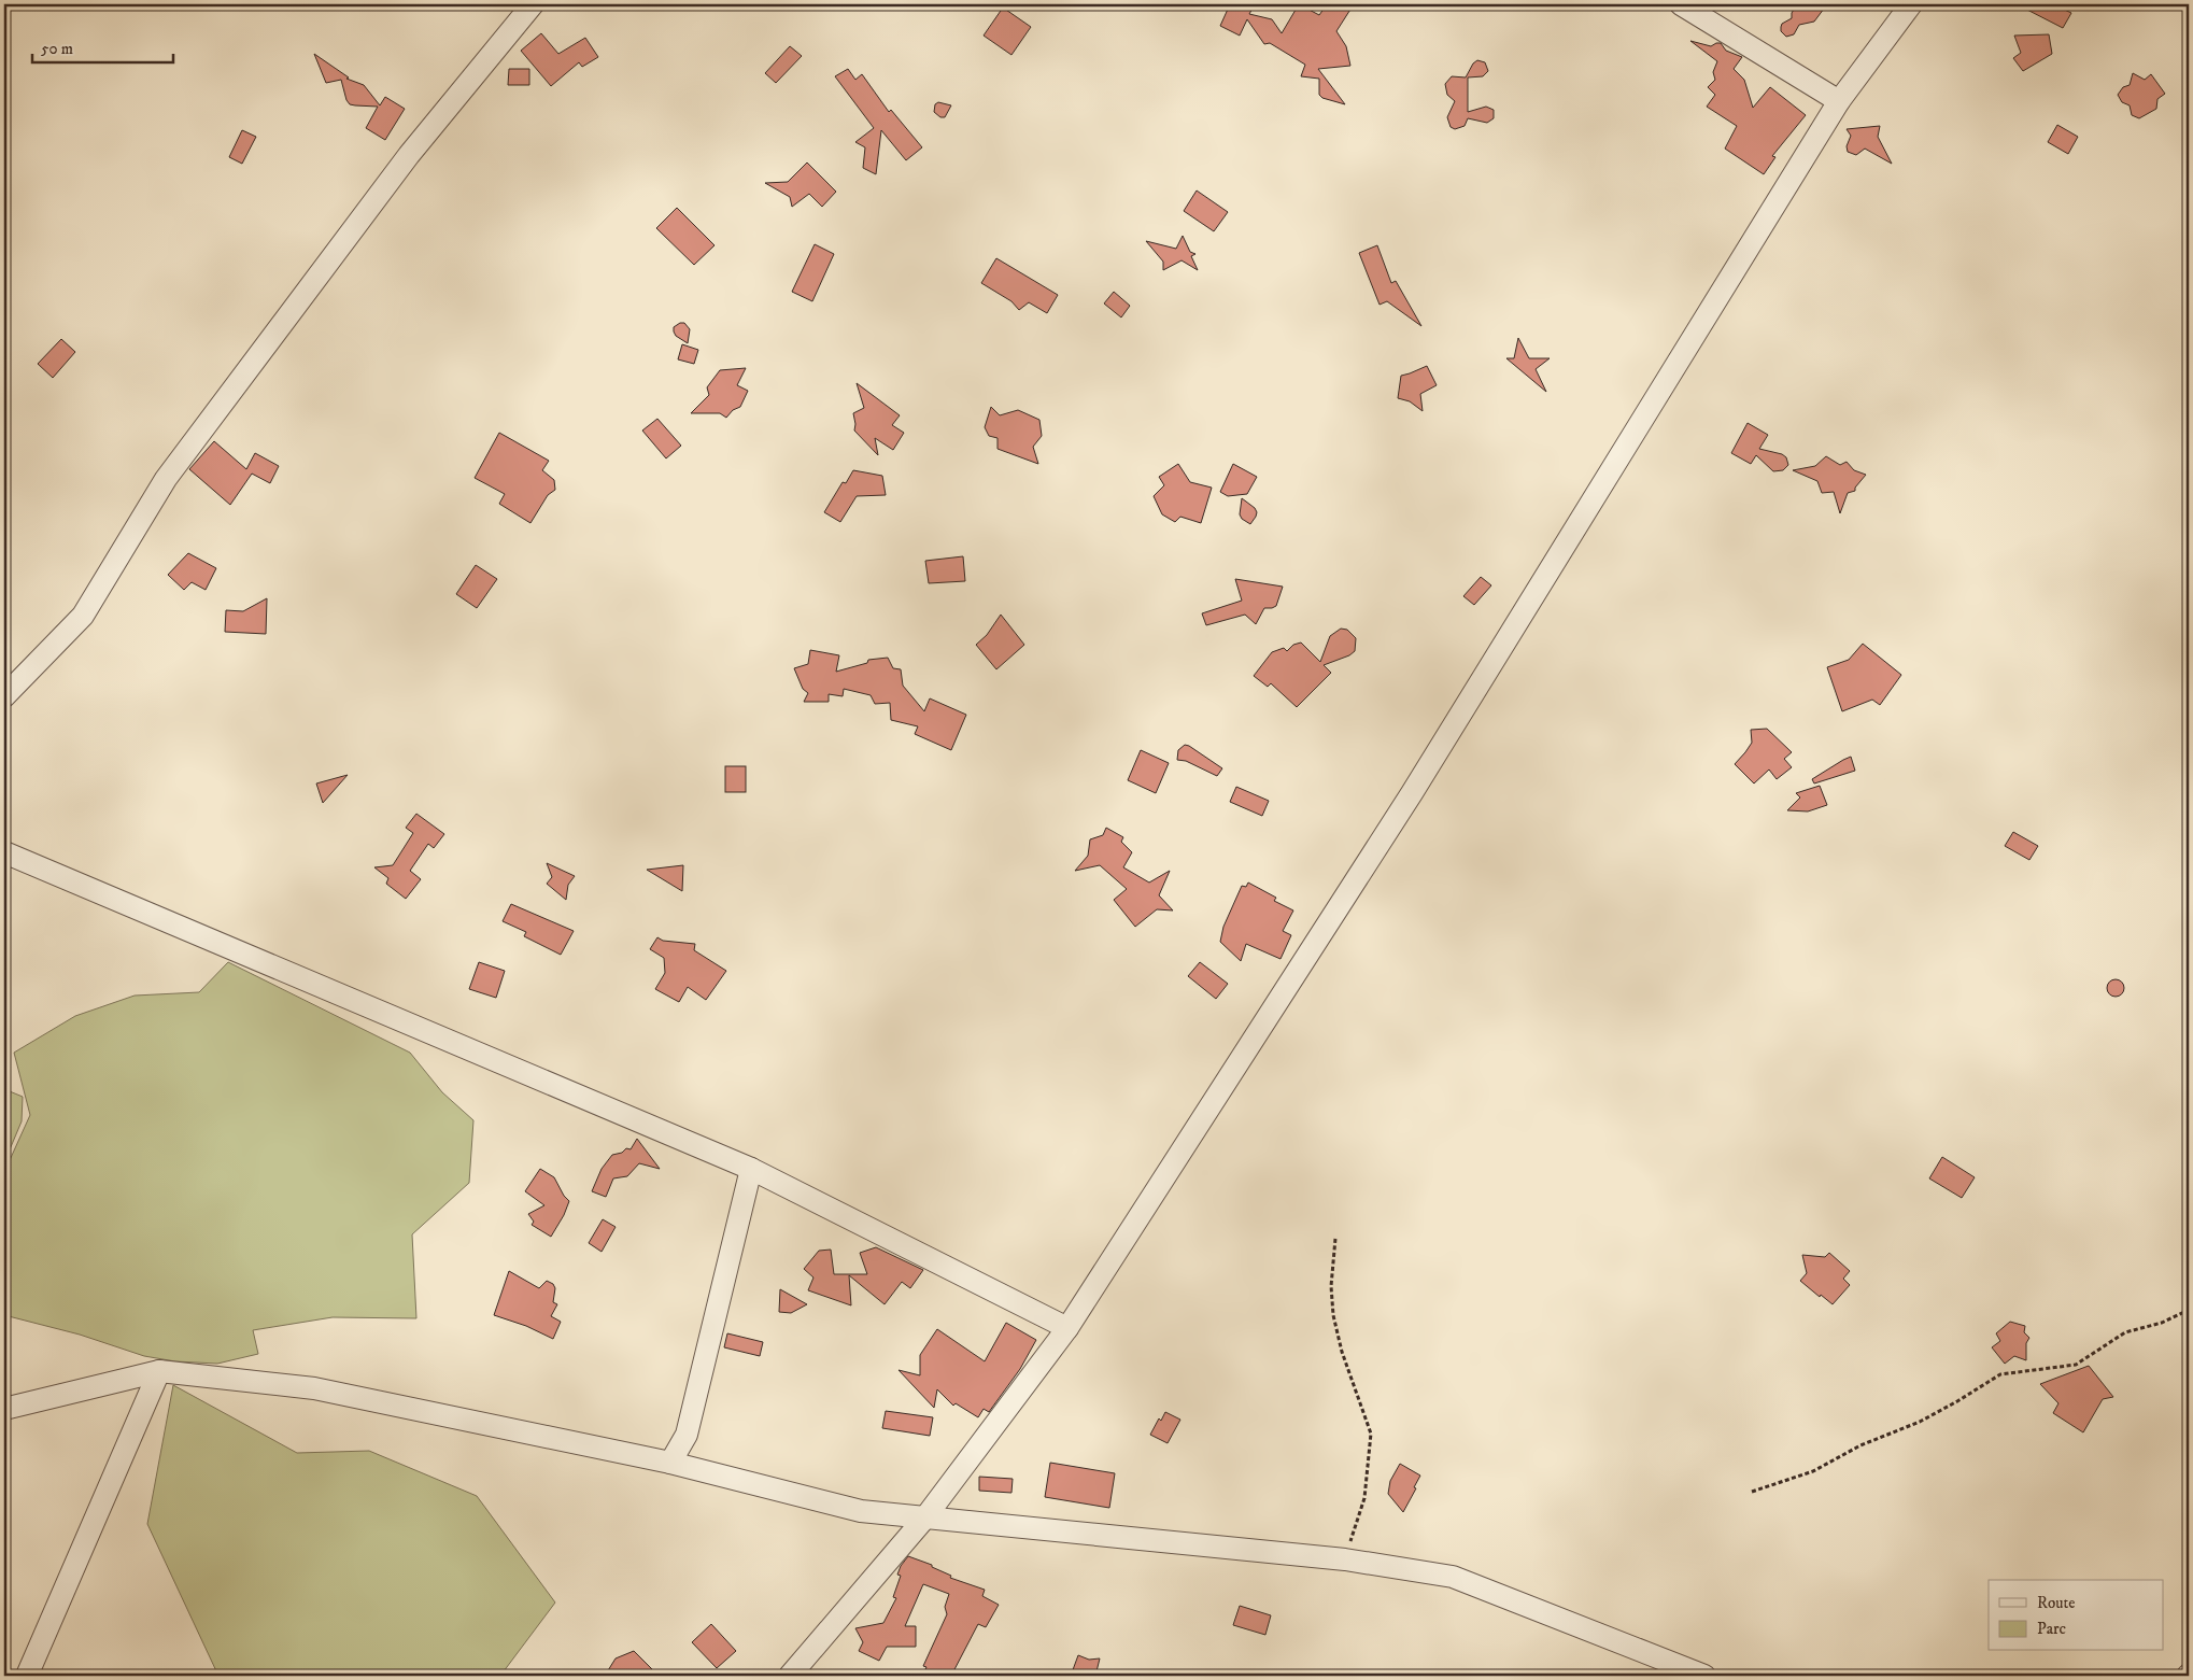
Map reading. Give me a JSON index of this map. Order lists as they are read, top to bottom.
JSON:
{
  "legend": ["Route", "Parc"],
  "scale_bar": "50 m"
}
